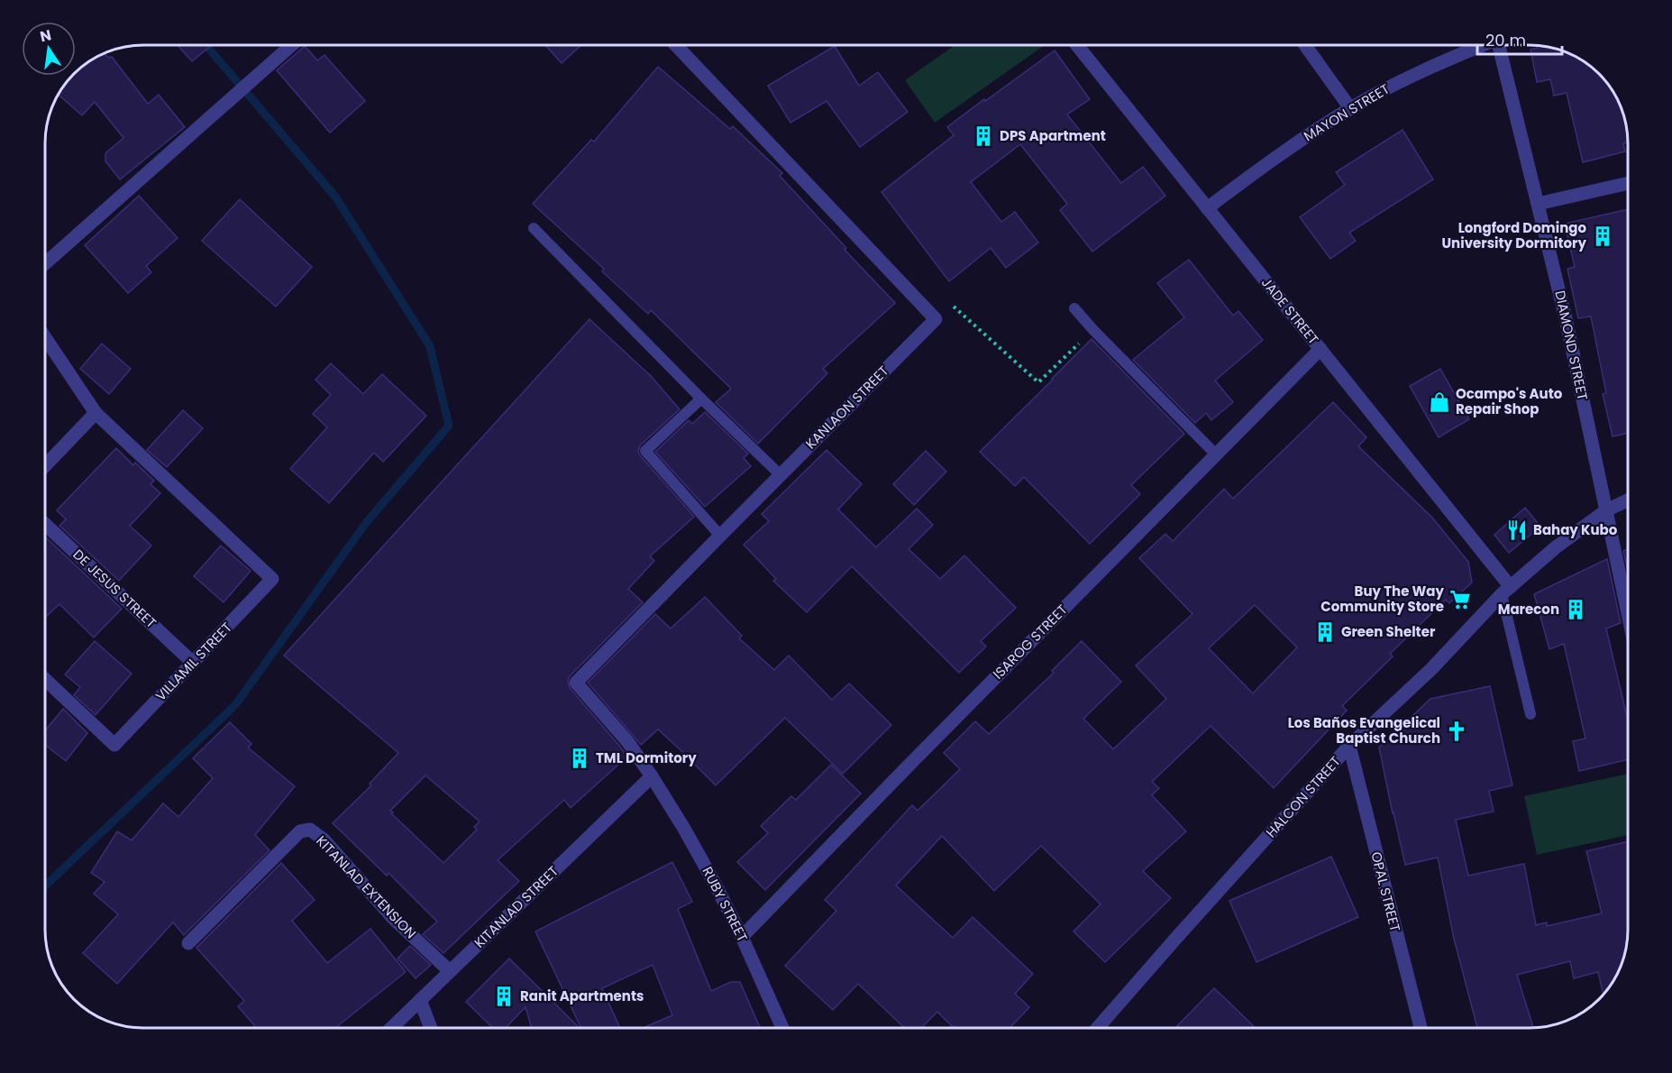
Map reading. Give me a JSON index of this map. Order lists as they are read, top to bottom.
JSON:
{
  "streets": {
    "street": [
      "MAYON STREET",
      "JADE STREET",
      "DIAMOND STREET",
      "KANLAON STREET",
      "DE JESUS STREET",
      "ISAROG STREET",
      "VILLAMIL STREET",
      "HALCON STREET",
      "KITANLAD EXTENSION",
      "OPAL STREET",
      "RUBY STREET",
      "KITANLAD STREET"
    ]
  },
  "crossings": [
    ["MAYON STREET", "JADE STREET"],
    ["JADE STREET", "ISAROG STREET"],
    ["JADE STREET", "HALCON STREET"],
    ["DIAMOND STREET", "HALCON STREET"],
    ["KANLAON STREET", "RUBY STREET"],
    ["KANLAON STREET", "KITANLAD STREET"],
    ["DE JESUS STREET", "VILLAMIL STREET"],
    ["ISAROG STREET", "RUBY STREET"],
    ["HALCON STREET", "OPAL STREET"],
    ["KITANLAD EXTENSION", "KITANLAD STREET"],
    ["RUBY STREET", "KITANLAD STREET"]
  ],
  "places": {
    "building": [
      "DPS Apartment",
      "Longford Domingo University Dormitory",
      "Marecon",
      "Green Shelter",
      "TML Dormitory",
      "Ranit Apartments"
    ],
    "shop": ["Ocampo's Auto Repair Shop"],
    "restaurant": ["Bahay Kubo"],
    "supermarket": ["Buy The Way Community Store"],
    "church": ["Los Baños Evangelical Baptist Church"]
  },
  "scale_bar": "20 m",
  "north": "top"
}
